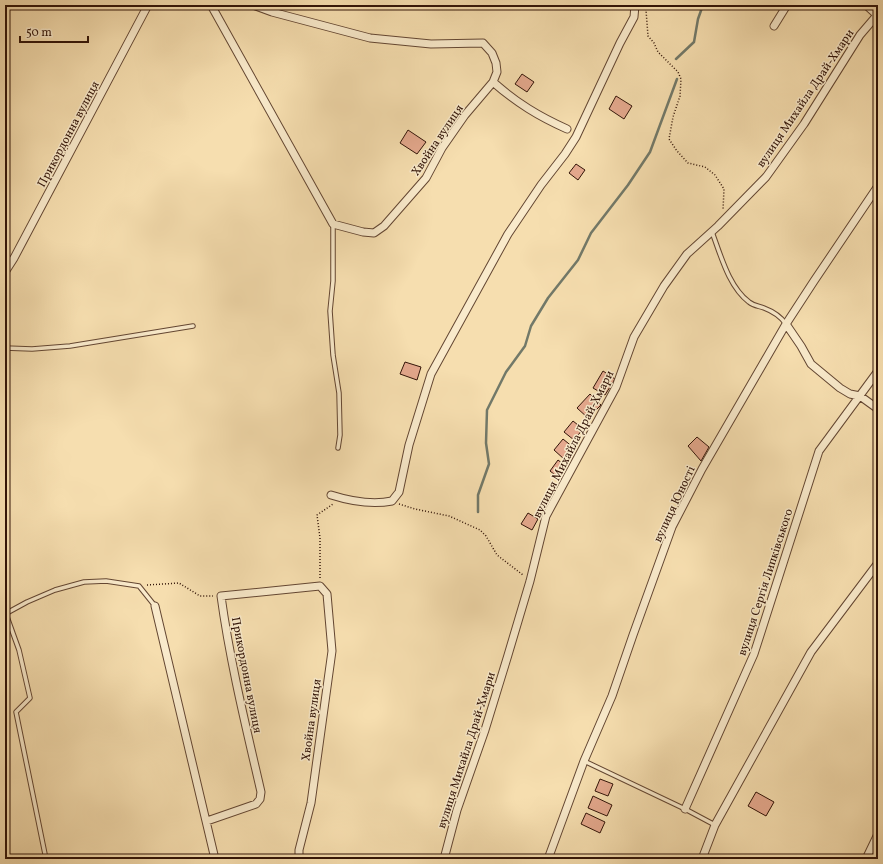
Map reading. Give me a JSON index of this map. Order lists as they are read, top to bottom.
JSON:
{
  "streets": {
    "street": [
      "вулиця Михайла Драй-Хмари",
      "Прикордонна вулиця",
      "Хвойна вулиця",
      "вулиця Юності",
      "вулиця Сергія Липківського"
    ]
  },
  "scale_bar": "50 m"
}
